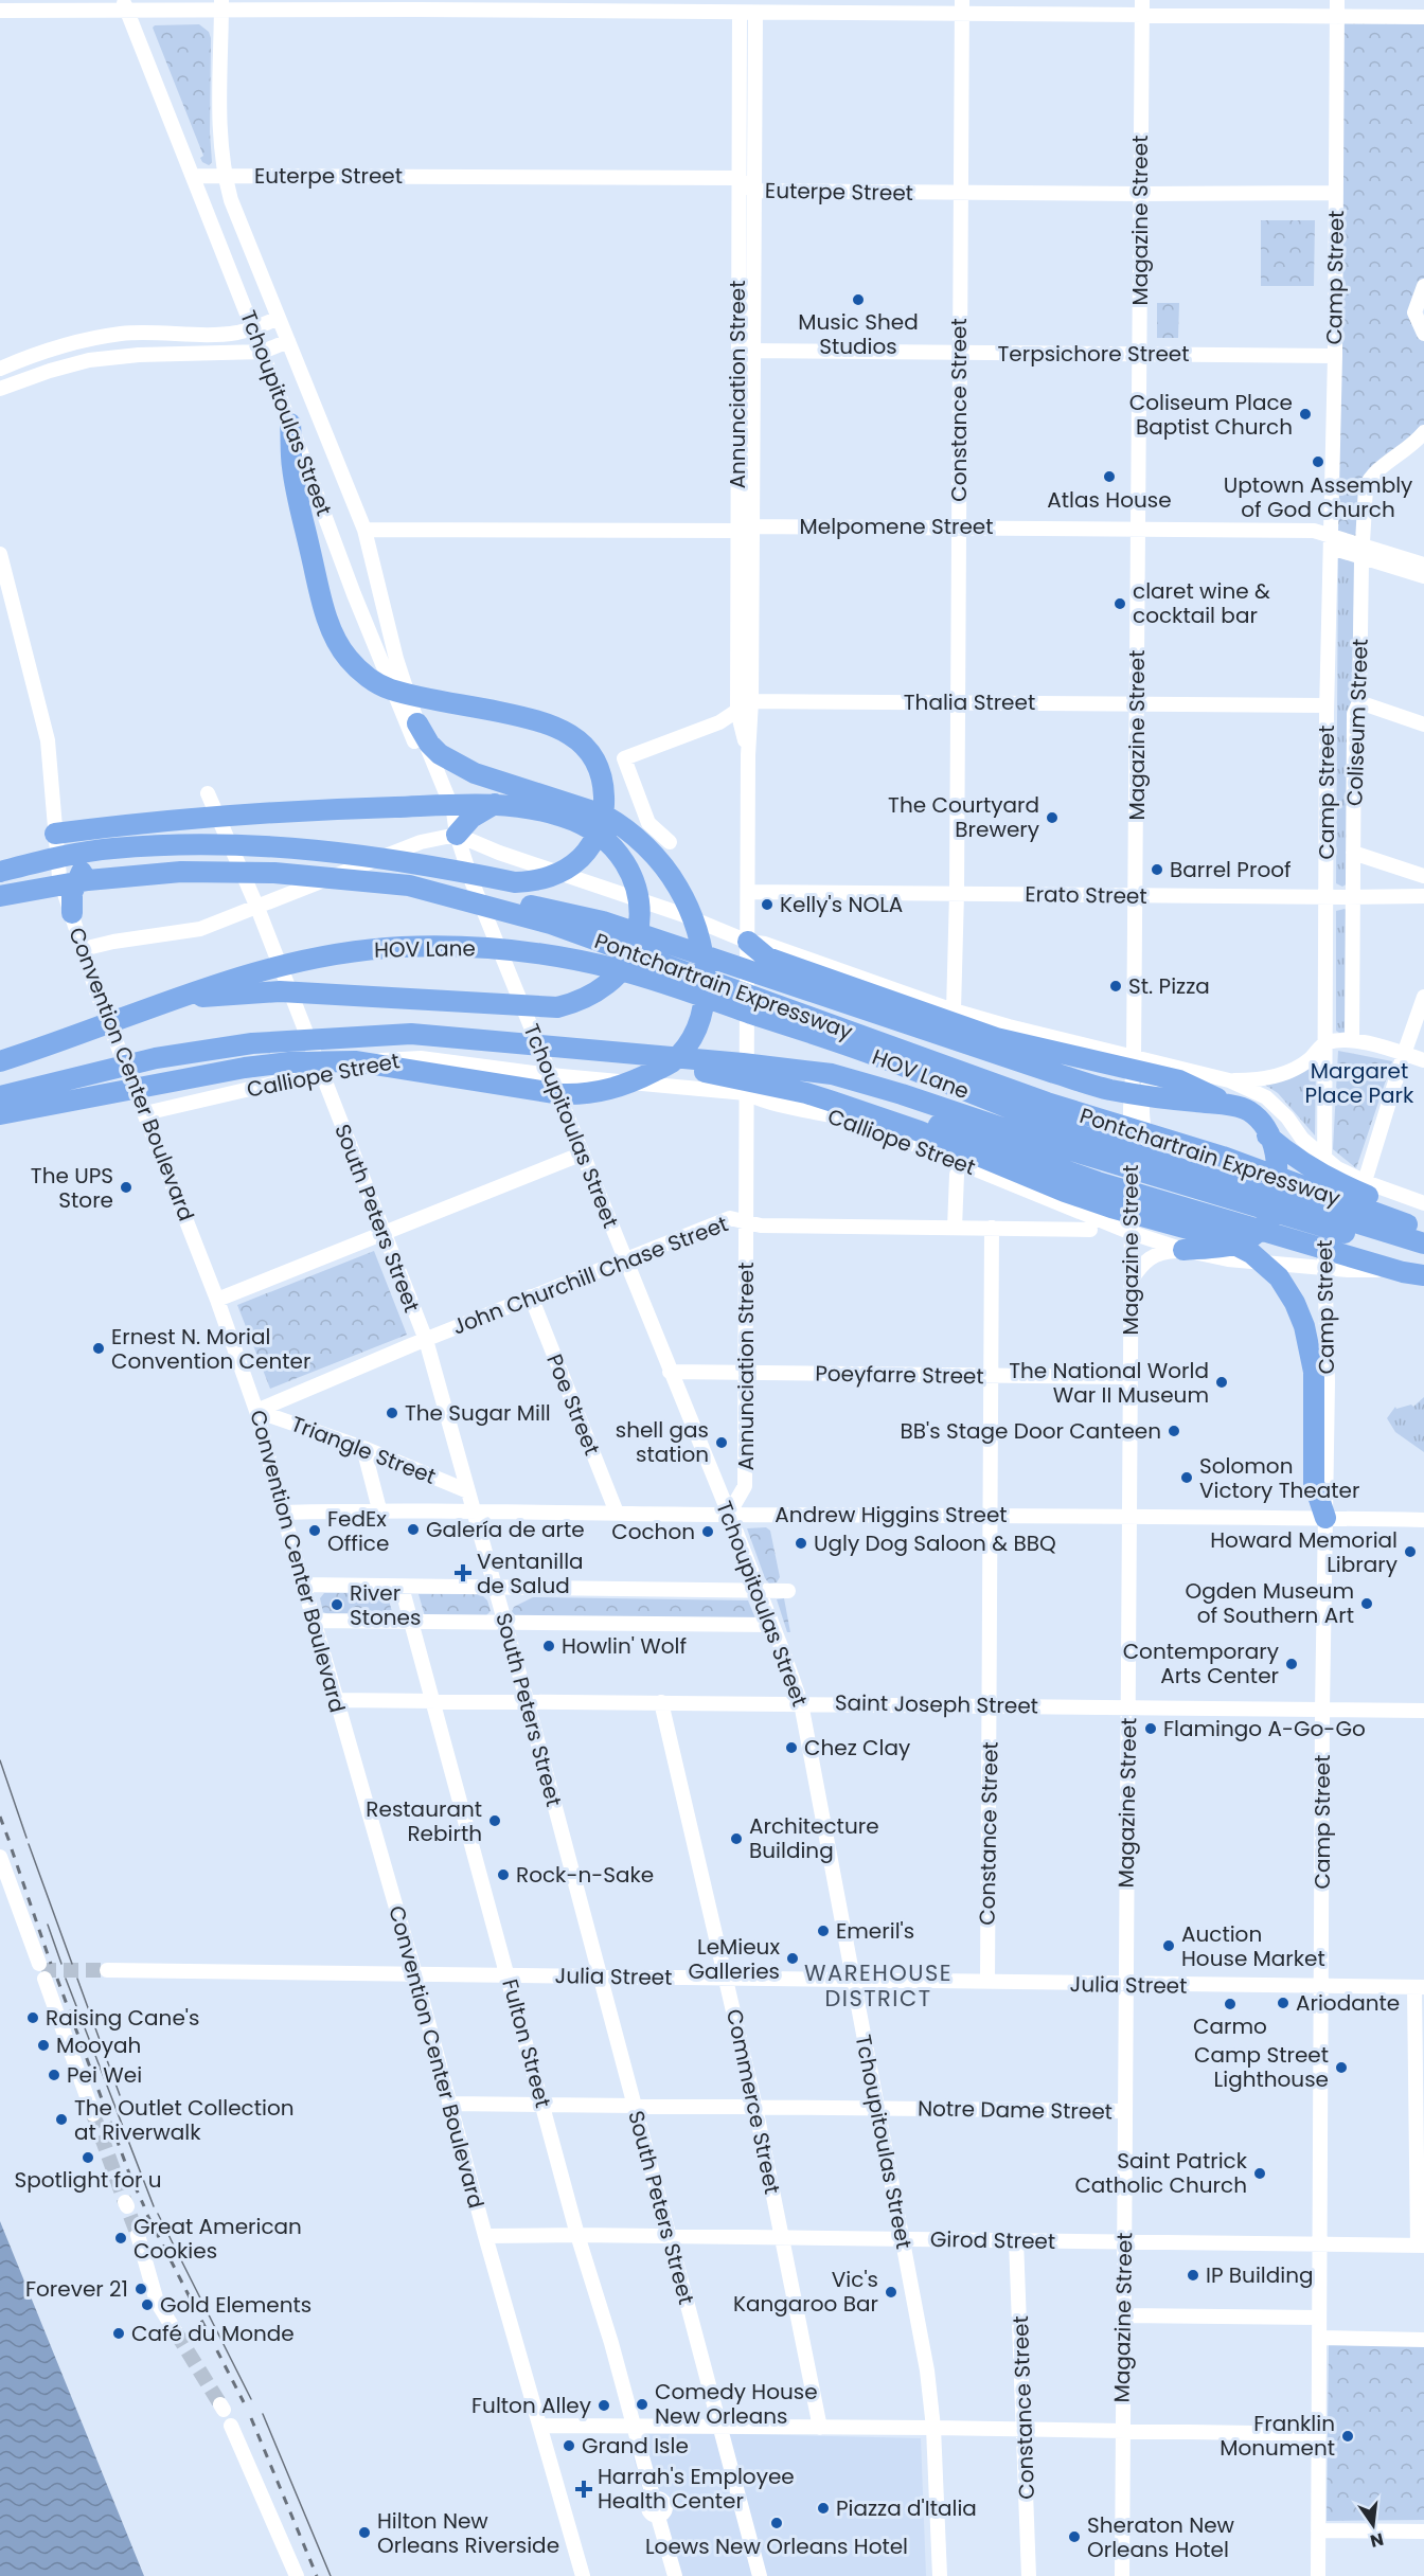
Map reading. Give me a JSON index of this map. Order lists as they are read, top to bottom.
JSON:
{
  "streets": {
    "highway": ["HOV Lane", "Pontchartrain Expressway"],
    "street": [
      "Euterpe Street",
      "Magazine Street",
      "Camp Street",
      "Terpsichore Street",
      "Annunciation Street",
      "Constance Street",
      "Tchoupitoulas Street",
      "Melpomene Street",
      "Thalia Street",
      "Coliseum Street",
      "Erato Street",
      "Convention Center Boulevard",
      "Calliope Street",
      "South Peters Street",
      "John Churchill Chase Street",
      "Poeyfarre Street",
      "Poe Street",
      "Triangle Street",
      "Andrew Higgins Street",
      "Saint Joseph Street",
      "Julia Street",
      "Fulton Street",
      "Commerce Street",
      "Notre Dame Street",
      "Girod Street"
    ]
  },
  "crossings": [
    ["Euterpe Street", "Magazine Street"],
    ["Euterpe Street", "Camp Street"],
    ["Euterpe Street", "Annunciation Street"],
    ["Euterpe Street", "Constance Street"],
    ["Euterpe Street", "Tchoupitoulas Street"],
    ["Magazine Street", "Terpsichore Street"],
    ["Magazine Street", "Melpomene Street"],
    ["Magazine Street", "Thalia Street"],
    ["Magazine Street", "Erato Street"],
    ["Magazine Street", "Calliope Street"],
    ["Magazine Street", "Poeyfarre Street"],
    ["Magazine Street", "Andrew Higgins Street"],
    ["Magazine Street", "Saint Joseph Street"],
    ["Magazine Street", "Julia Street"],
    ["Magazine Street", "Notre Dame Street"],
    ["Magazine Street", "Girod Street"],
    ["Camp Street", "Terpsichore Street"],
    ["Camp Street", "Melpomene Street"],
    ["Camp Street", "Thalia Street"],
    ["Camp Street", "Erato Street"],
    ["Camp Street", "Calliope Street"],
    ["Camp Street", "Andrew Higgins Street"],
    ["Camp Street", "Saint Joseph Street"],
    ["Camp Street", "Julia Street"],
    ["Camp Street", "Girod Street"],
    ["Terpsichore Street", "Annunciation Street"],
    ["Terpsichore Street", "Constance Street"],
    ["Annunciation Street", "Tchoupitoulas Street"],
    ["Annunciation Street", "Melpomene Street"],
    ["Annunciation Street", "Thalia Street"],
    ["Annunciation Street", "Erato Street"],
    ["Annunciation Street", "Calliope Street"],
    ["Annunciation Street", "John Churchill Chase Street"],
    ["Annunciation Street", "Poeyfarre Street"],
    ["Annunciation Street", "Andrew Higgins Street"],
    ["Constance Street", "Melpomene Street"],
    ["Constance Street", "Thalia Street"],
    ["Constance Street", "Erato Street"],
    ["Constance Street", "John Churchill Chase Street"],
    ["Constance Street", "Poeyfarre Street"],
    ["Constance Street", "Andrew Higgins Street"],
    ["Constance Street", "Saint Joseph Street"],
    ["Constance Street", "Julia Street"],
    ["Constance Street", "Girod Street"],
    ["Tchoupitoulas Street", "Melpomene Street"],
    ["Tchoupitoulas Street", "Calliope Street"],
    ["Tchoupitoulas Street", "John Churchill Chase Street"],
    ["Tchoupitoulas Street", "Poeyfarre Street"],
    ["Tchoupitoulas Street", "Andrew Higgins Street"],
    ["Tchoupitoulas Street", "Saint Joseph Street"],
    ["Tchoupitoulas Street", "Julia Street"],
    ["Tchoupitoulas Street", "Notre Dame Street"],
    ["Tchoupitoulas Street", "Girod Street"],
    ["Melpomene Street", "Coliseum Street"],
    ["Coliseum Street", "Erato Street"],
    ["Convention Center Boulevard", "Calliope Street"],
    ["Convention Center Boulevard", "John Churchill Chase Street"],
    ["Convention Center Boulevard", "Triangle Street"],
    ["Convention Center Boulevard", "Andrew Higgins Street"],
    ["Convention Center Boulevard", "Saint Joseph Street"],
    ["Convention Center Boulevard", "Julia Street"],
    ["Convention Center Boulevard", "Notre Dame Street"],
    ["Convention Center Boulevard", "Girod Street"],
    ["Calliope Street", "South Peters Street"],
    ["South Peters Street", "John Churchill Chase Street"],
    ["South Peters Street", "Triangle Street"],
    ["South Peters Street", "Andrew Higgins Street"],
    ["South Peters Street", "Saint Joseph Street"],
    ["South Peters Street", "Julia Street"],
    ["South Peters Street", "Notre Dame Street"],
    ["South Peters Street", "Girod Street"],
    ["John Churchill Chase Street", "Poe Street"],
    ["John Churchill Chase Street", "Triangle Street"],
    ["Poe Street", "Andrew Higgins Street"],
    ["Saint Joseph Street", "Fulton Street"],
    ["Saint Joseph Street", "Commerce Street"],
    ["Julia Street", "Fulton Street"],
    ["Julia Street", "Commerce Street"],
    ["Fulton Street", "Notre Dame Street"],
    ["Fulton Street", "Girod Street"],
    ["Commerce Street", "Notre Dame Street"],
    ["Commerce Street", "Girod Street"]
  ],
  "districts": ["WAREHOUSE DISTRICT"],
  "parks": ["Margaret Place Park"],
  "places": {
    "other": [
      "Music Shed Studios",
      "Coliseum Place Baptist Church",
      "Uptown Assembly of God Church",
      "Atlas House",
      "claret wine & cocktail bar",
      "The Courtyard Brewery",
      "Barrel Proof",
      "Kelly's NOLA",
      "St. Pizza",
      "The UPS Store",
      "Ernest N. Morial Convention Center",
      "The National World War II Museum",
      "The Sugar Mill",
      "BB's Stage Door Canteen",
      "shell gas station",
      "Solomon Victory Theater",
      "Galería de arte",
      "FedEx Office",
      "Cochon",
      "Ugly Dog Saloon & BBQ",
      "Howard Memorial Library",
      "Ogden Museum of Southern Art",
      "River Stones",
      "Howlin' Wolf",
      "Contemporary Arts Center",
      "Flamingo A-Go-Go",
      "Chez Clay",
      "Restaurant Rebirth",
      "Architecture Building",
      "Rock-n-Sake",
      "Emeril's",
      "Auction House Market",
      "LeMieux Galleries",
      "Ariodante",
      "Carmo",
      "Raising Cane's",
      "Mooyah",
      "Camp Street Lighthouse",
      "Pei Wei",
      "The Outlet Collection at Riverwalk",
      "Spotlight for u",
      "Saint Patrick Catholic Church",
      "Great American Cookies",
      "IP Building",
      "Forever 21",
      "Vic's Kangaroo Bar",
      "Gold Elements",
      "Café du Monde",
      "Comedy House New Orleans",
      "Fulton Alley",
      "Franklin Monument",
      "Grand Isle",
      "Piazza d'Italia",
      "Loews New Orleans Hotel",
      "Hilton New Orleans Riverside",
      "Sheraton New Orleans Hotel"
    ],
    "health": ["Ventanilla de Salud", "Harrah's Employee Health Center"]
  },
  "north": "bottom"
}
